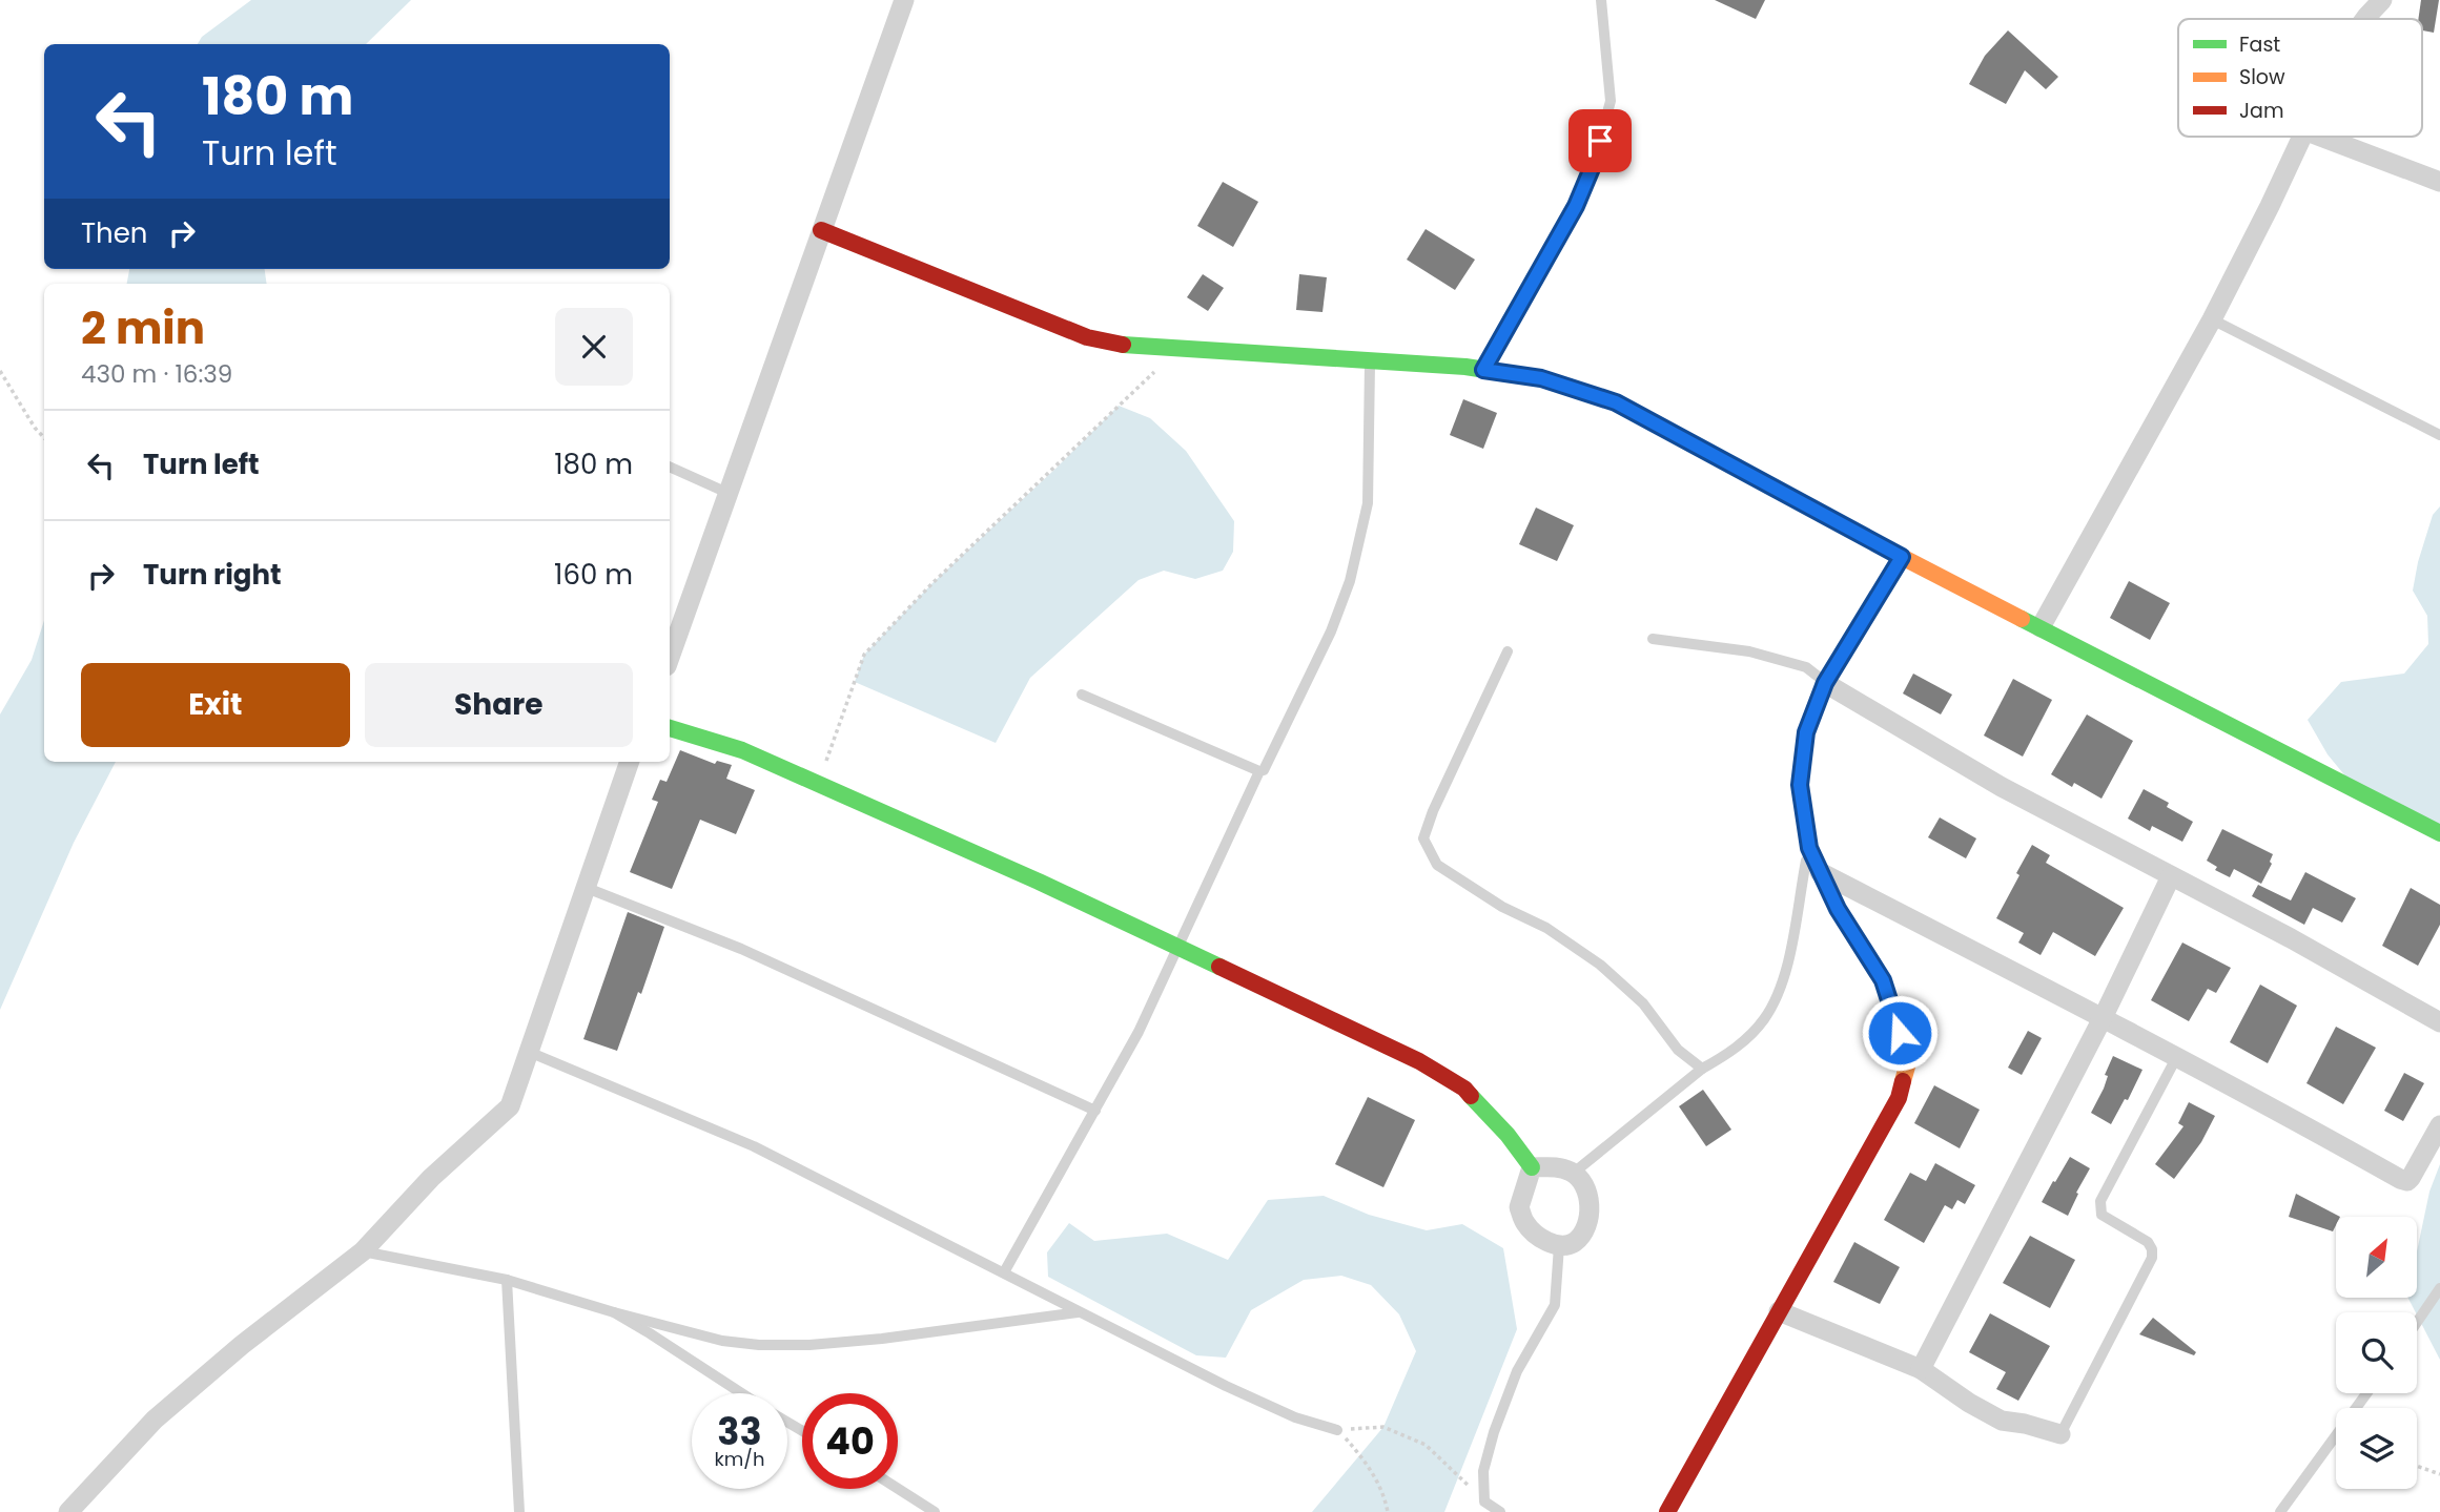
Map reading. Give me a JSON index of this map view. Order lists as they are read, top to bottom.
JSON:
{
  "legend": ["Fast", "Slow", "Jam"],
  "north": "top right",
  "page": {
    "turn": ["180 m", "Turn left"],
    "then": "Then",
    "heading": ["2 min", "430 m · 16:39"],
    "list": [
      {
        "name": "Turn left",
        "value": "180 m"
      },
      {
        "name": "Turn right",
        "value": "160 m"
      }
    ],
    "buttons": ["Exit", "Share"],
    "speed": "33 km/h",
    "limit": "40"
  }
}
